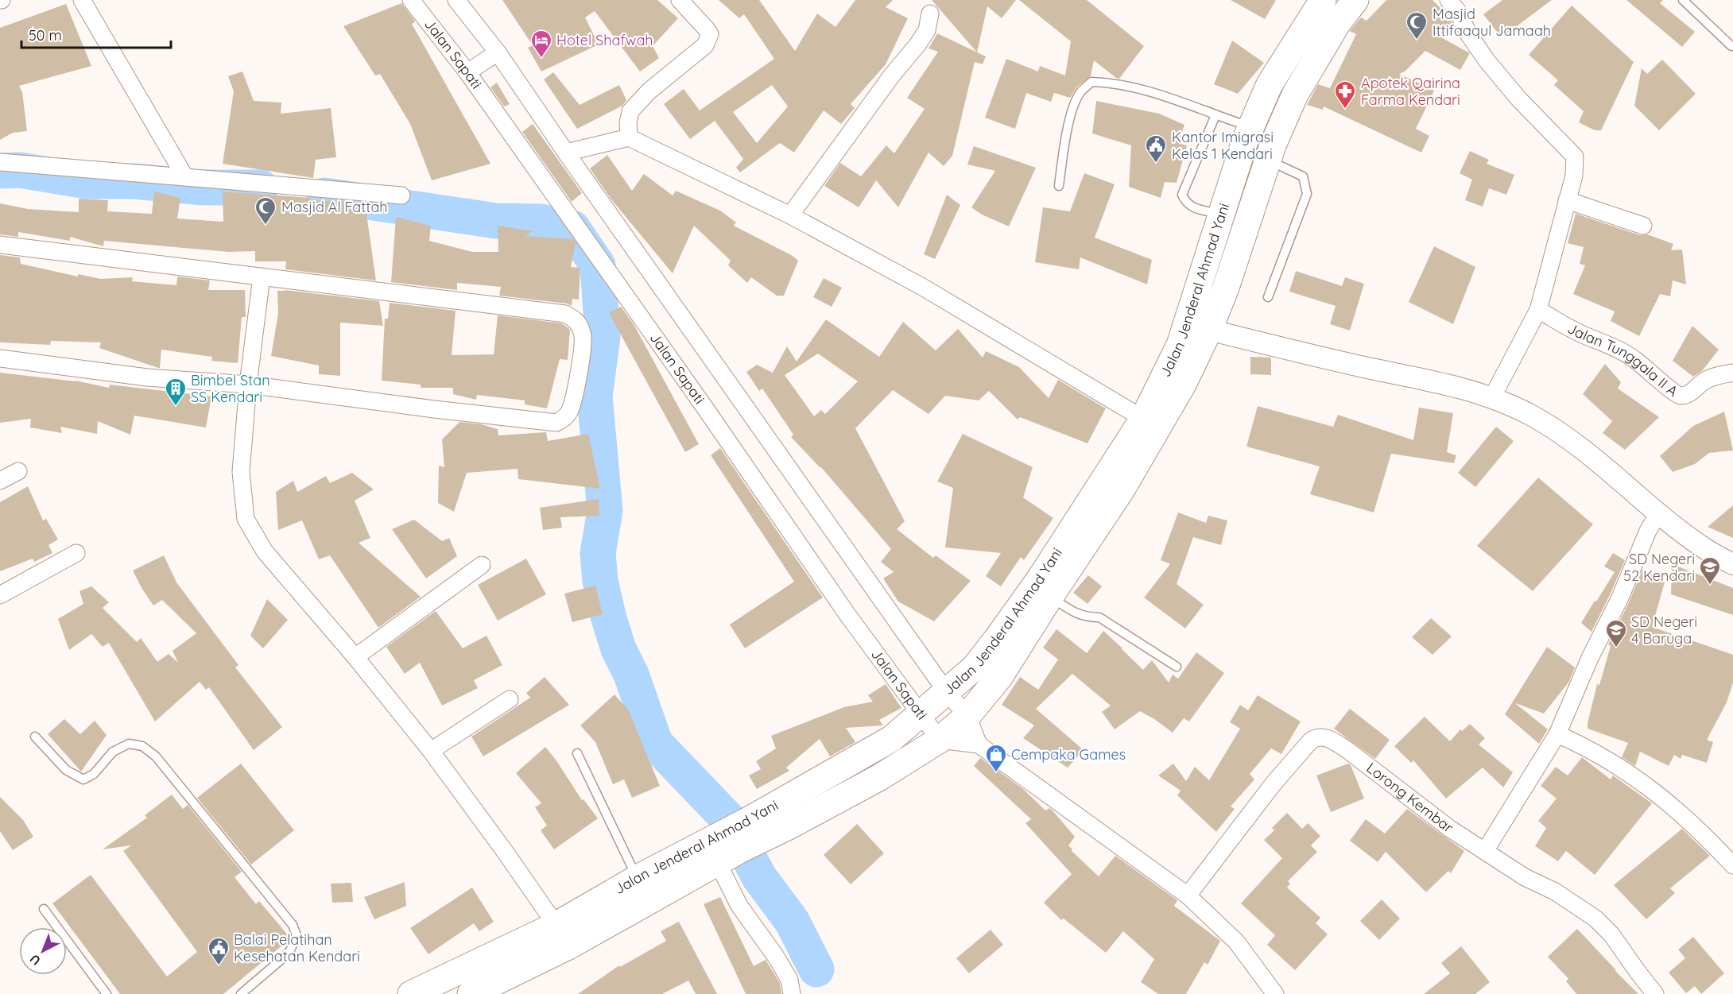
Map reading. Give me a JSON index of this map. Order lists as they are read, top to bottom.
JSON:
{
  "streets": {
    "highway": ["Jalan Jenderal Ahmad Yani"],
    "street": ["Jalan Sapati", "Jalan Tunggala II A", "Lorong Kembar"]
  },
  "crossings": [
    ["Jalan Sapati", "Jalan Jenderal Ahmad Yani"]
  ],
  "places": {
    "mosque": ["Masjid Ittifaaqul Jamaah", "Masjid Al Fattah"],
    "hotel": ["Hotel Shafwah"],
    "pharmacy": ["Apotek Qairina Farma Kendari"],
    "public building": ["Kantor Imigrasi Kelas 1 Kendari", "Balai Pelatihan Kesehatan Kendari"],
    "building": ["Bimbel Stan SS Kendari"],
    "school or university": ["SD Negeri 52 Kendari", "SD Negeri 4 Baruga"],
    "shop": ["Cempaka Games"]
  },
  "scale_bar": "50 m",
  "north": "bottom left"
}
